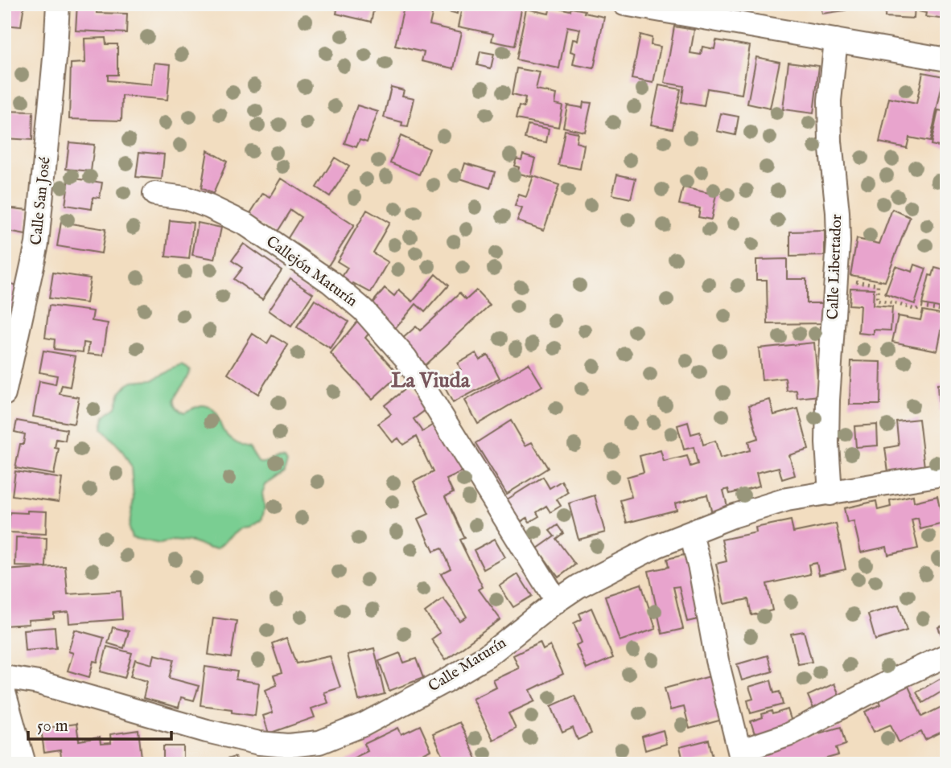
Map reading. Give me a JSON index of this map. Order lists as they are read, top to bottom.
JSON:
{
  "streets": {
    "street": [
      "Calle San José",
      "Calle Libertador",
      "Callejón Maturín",
      "Calle Maturín"
    ]
  },
  "crossings": [
    ["Calle Libertador", "Calle Maturín"],
    ["Callejón Maturín", "Calle Maturín"]
  ],
  "districts": ["La Viuda"],
  "scale_bar": "50 m"
}
